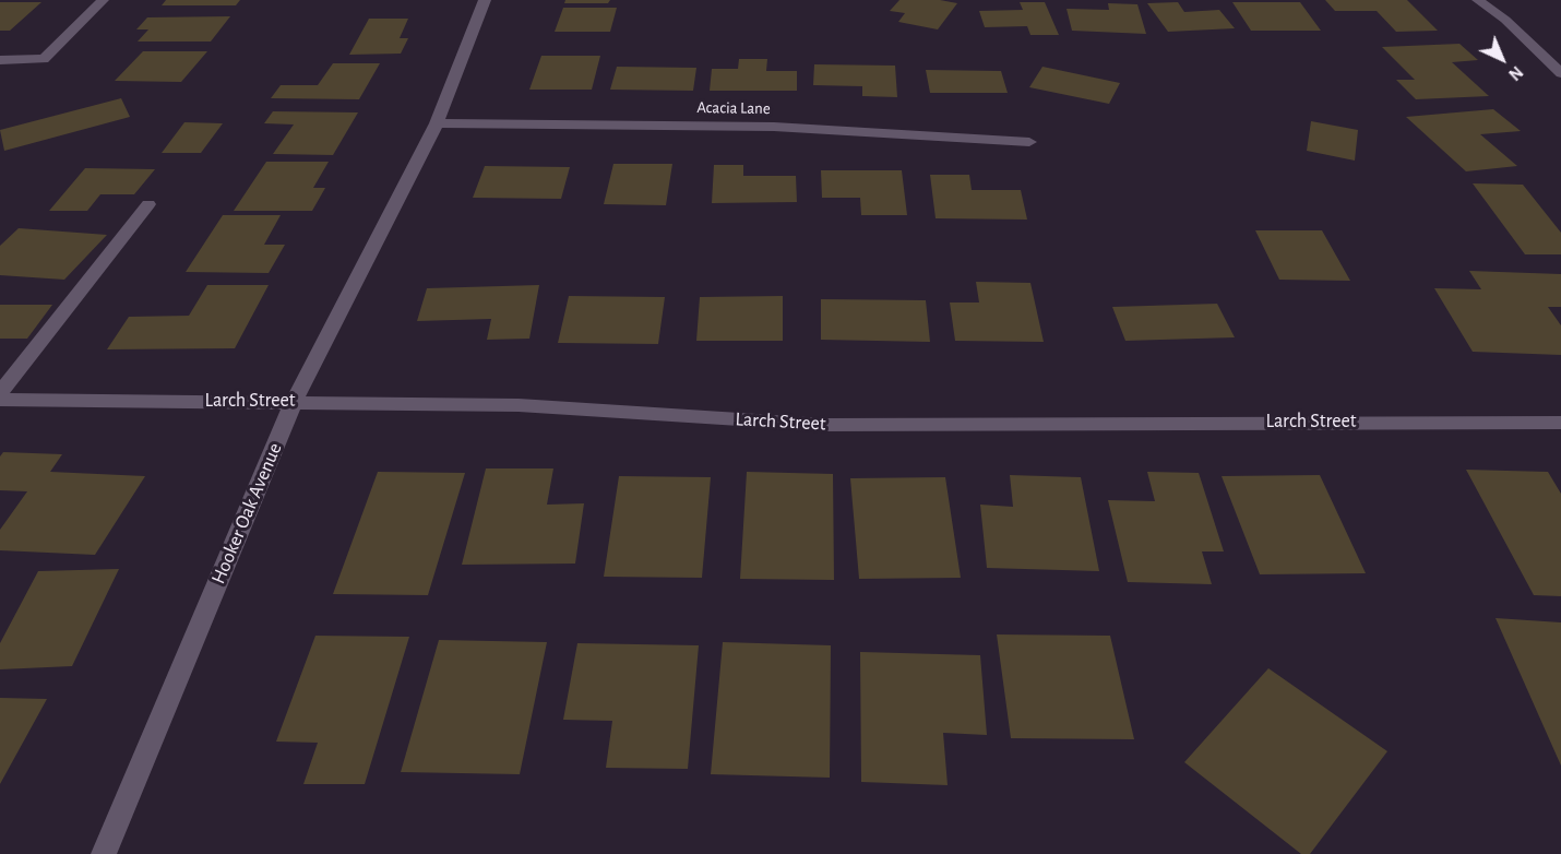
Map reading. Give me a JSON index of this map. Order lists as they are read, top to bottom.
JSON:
{
  "streets": {
    "street": ["Acacia Lane", "Larch Street", "Hooker Oak Avenue"]
  },
  "crossings": [
    ["Acacia Lane", "Hooker Oak Avenue"],
    ["Larch Street", "Hooker Oak Avenue"]
  ],
  "north": "bottom right"
}
